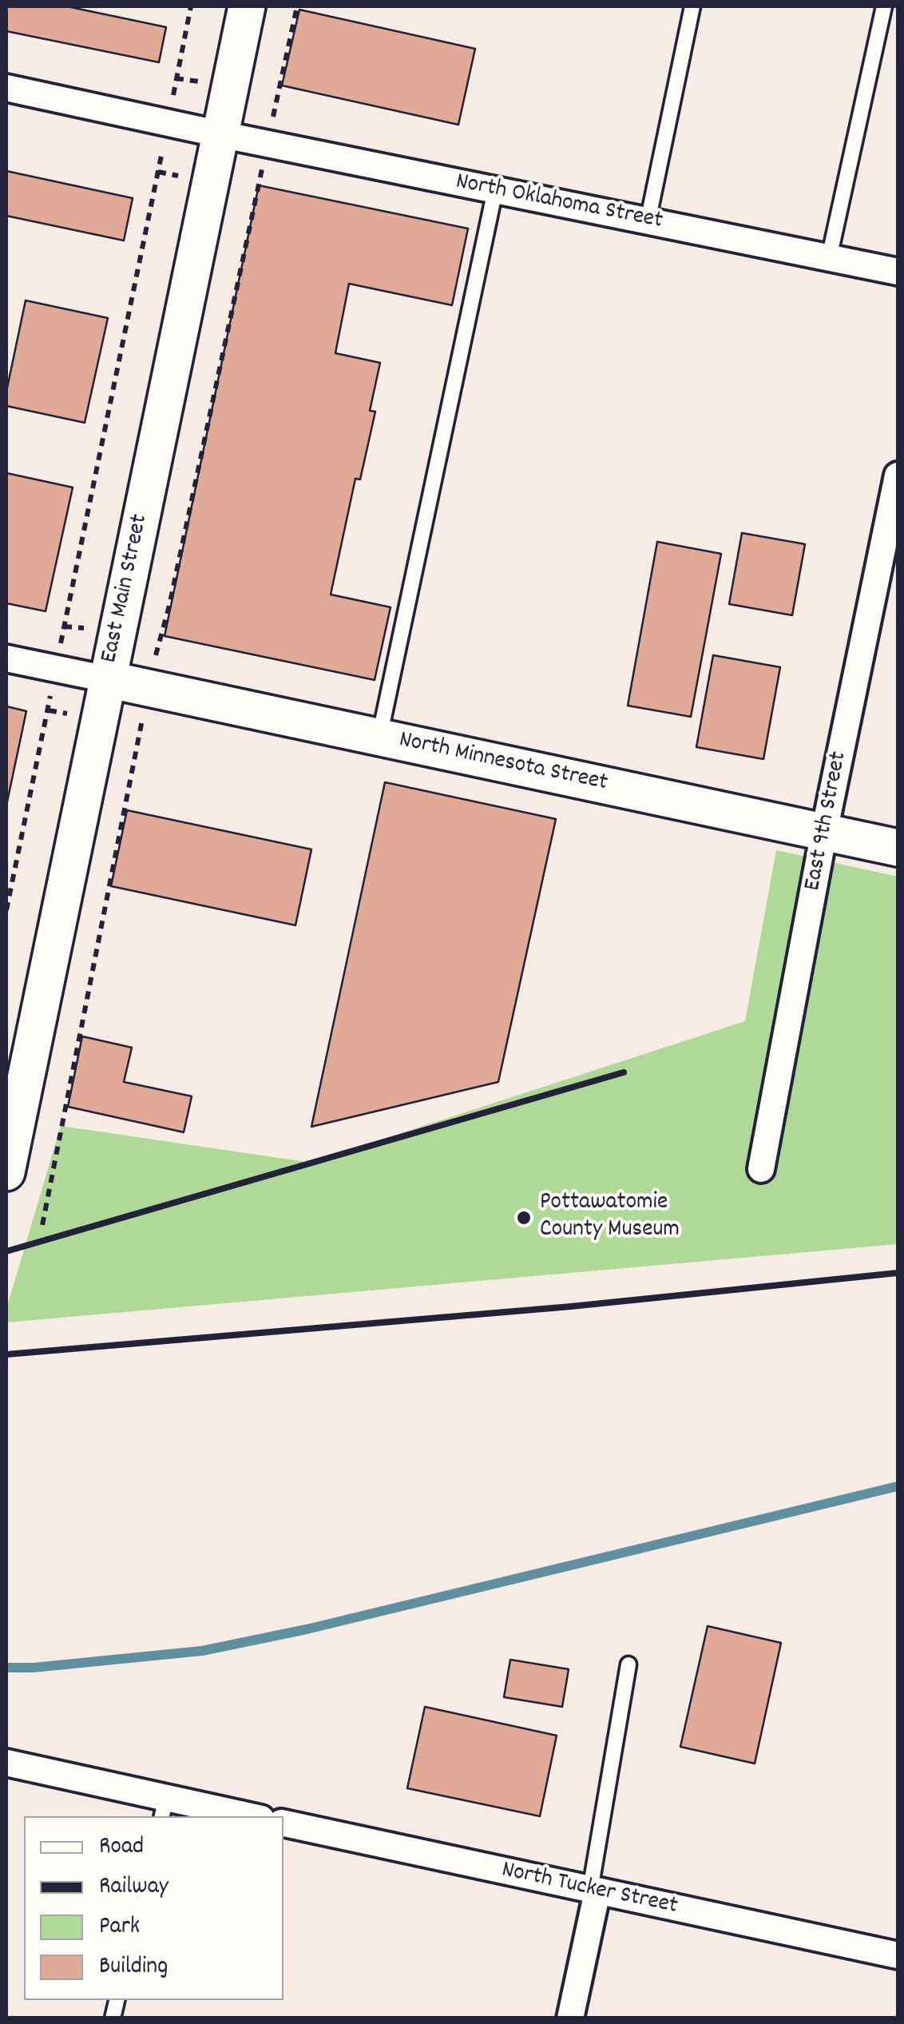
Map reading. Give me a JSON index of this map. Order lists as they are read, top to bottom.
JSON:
{
  "streets": {
    "street": [
      "North Oklahoma Street",
      "East Main Street",
      "North Minnesota Street",
      "East 9th Street",
      "North Tucker Street"
    ]
  },
  "crossings": [
    ["North Oklahoma Street", "East Main Street"],
    ["East Main Street", "North Minnesota Street"],
    ["North Minnesota Street", "East 9th Street"]
  ],
  "places": ["Pottawatomie County Museum"],
  "legend": [
    "Road",
    "Railway",
    "Park",
    "Building"
  ]
}
